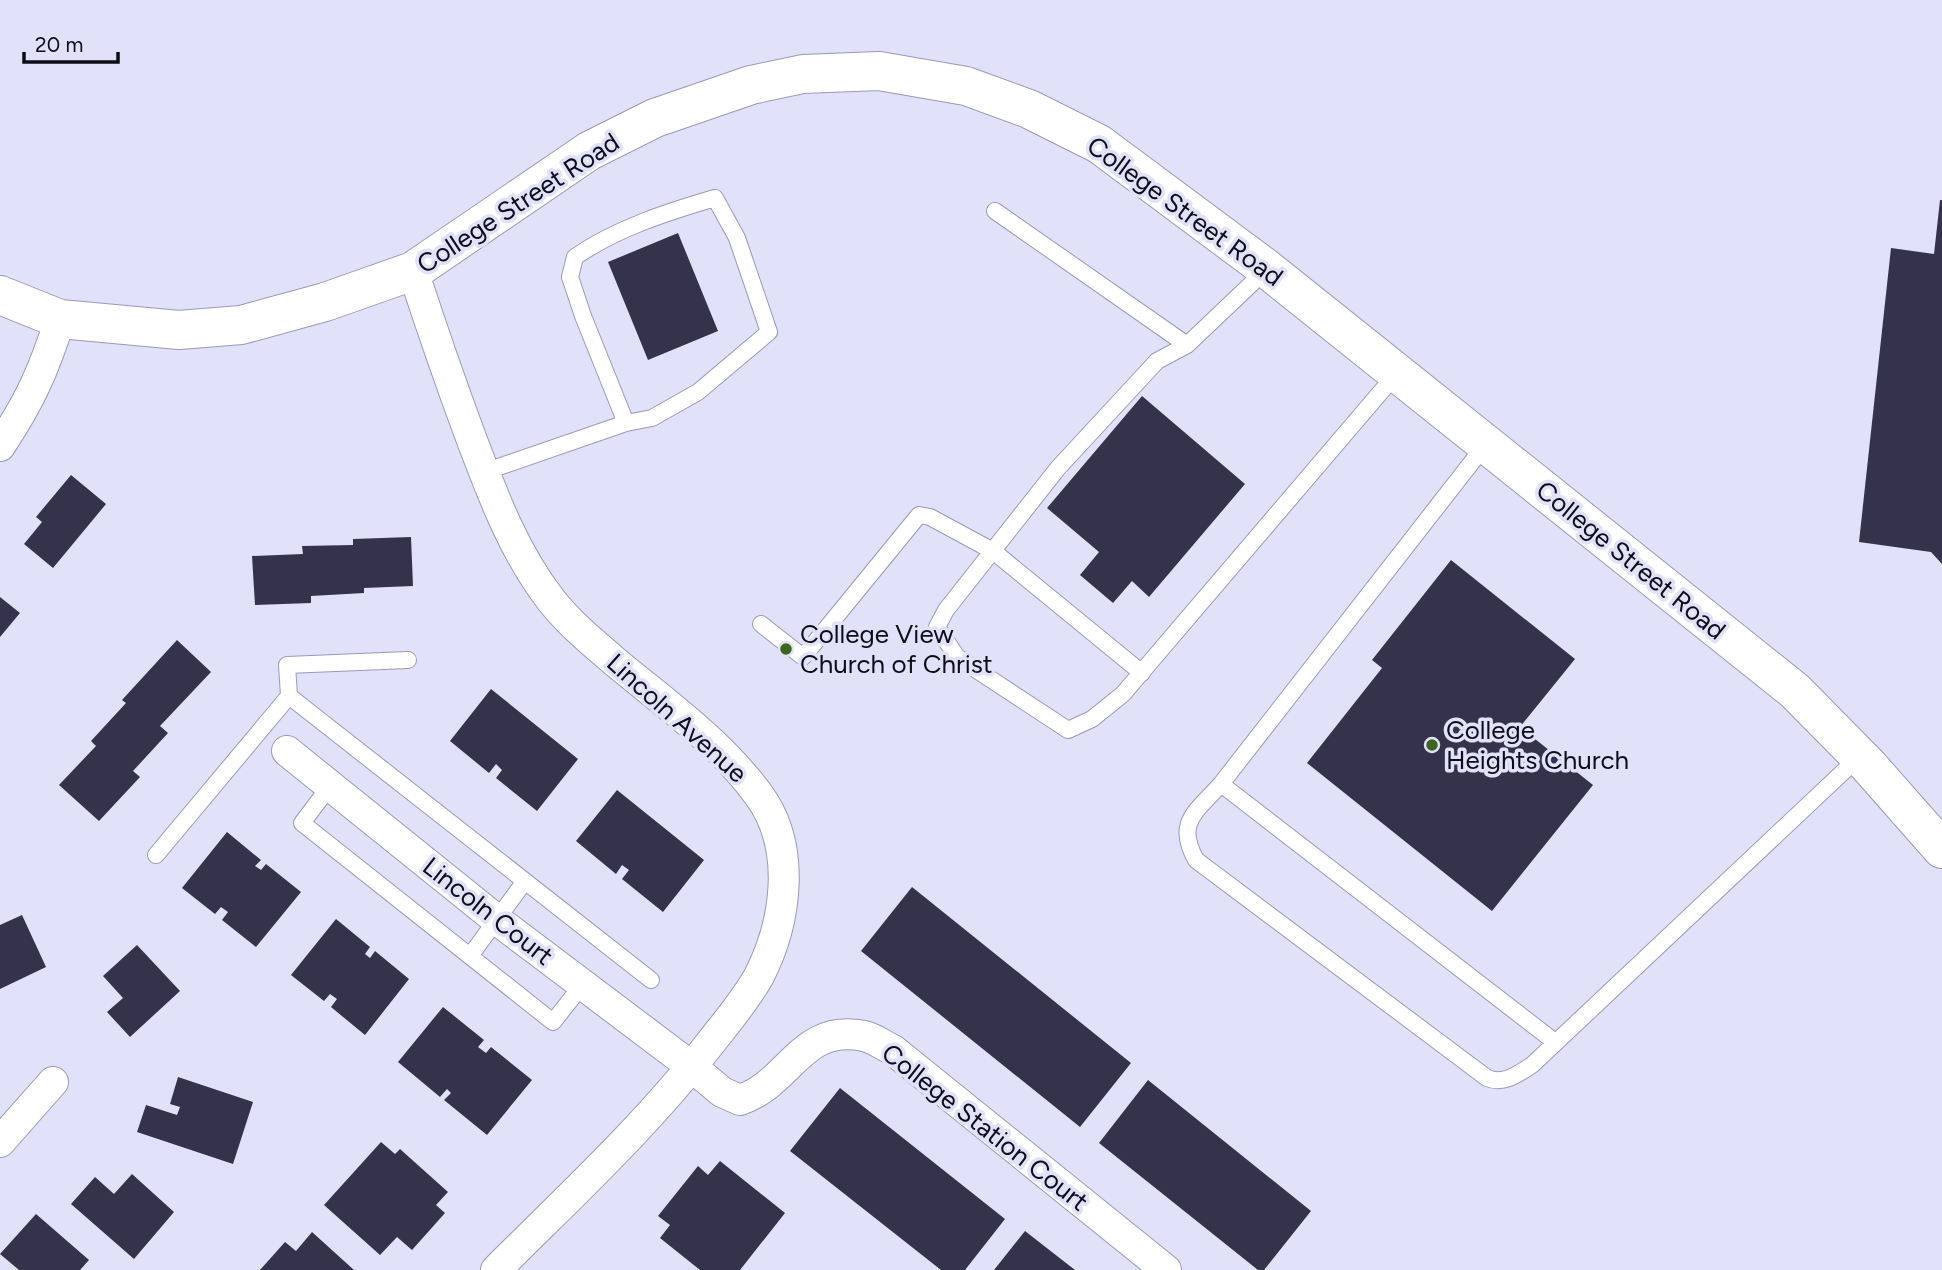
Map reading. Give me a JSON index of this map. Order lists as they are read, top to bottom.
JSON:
{
  "streets": {
    "street": [
      "College Street Road",
      "Lincoln Avenue",
      "Lincoln Court",
      "College Station Court"
    ]
  },
  "crossings": [
    ["College Street Road", "Lincoln Avenue"],
    ["Lincoln Avenue", "Lincoln Court"],
    ["Lincoln Avenue", "College Station Court"],
    ["Lincoln Court", "College Station Court"]
  ],
  "places": ["College View Church of Christ", "College Heights Church"],
  "scale_bar": "20 m"
}
